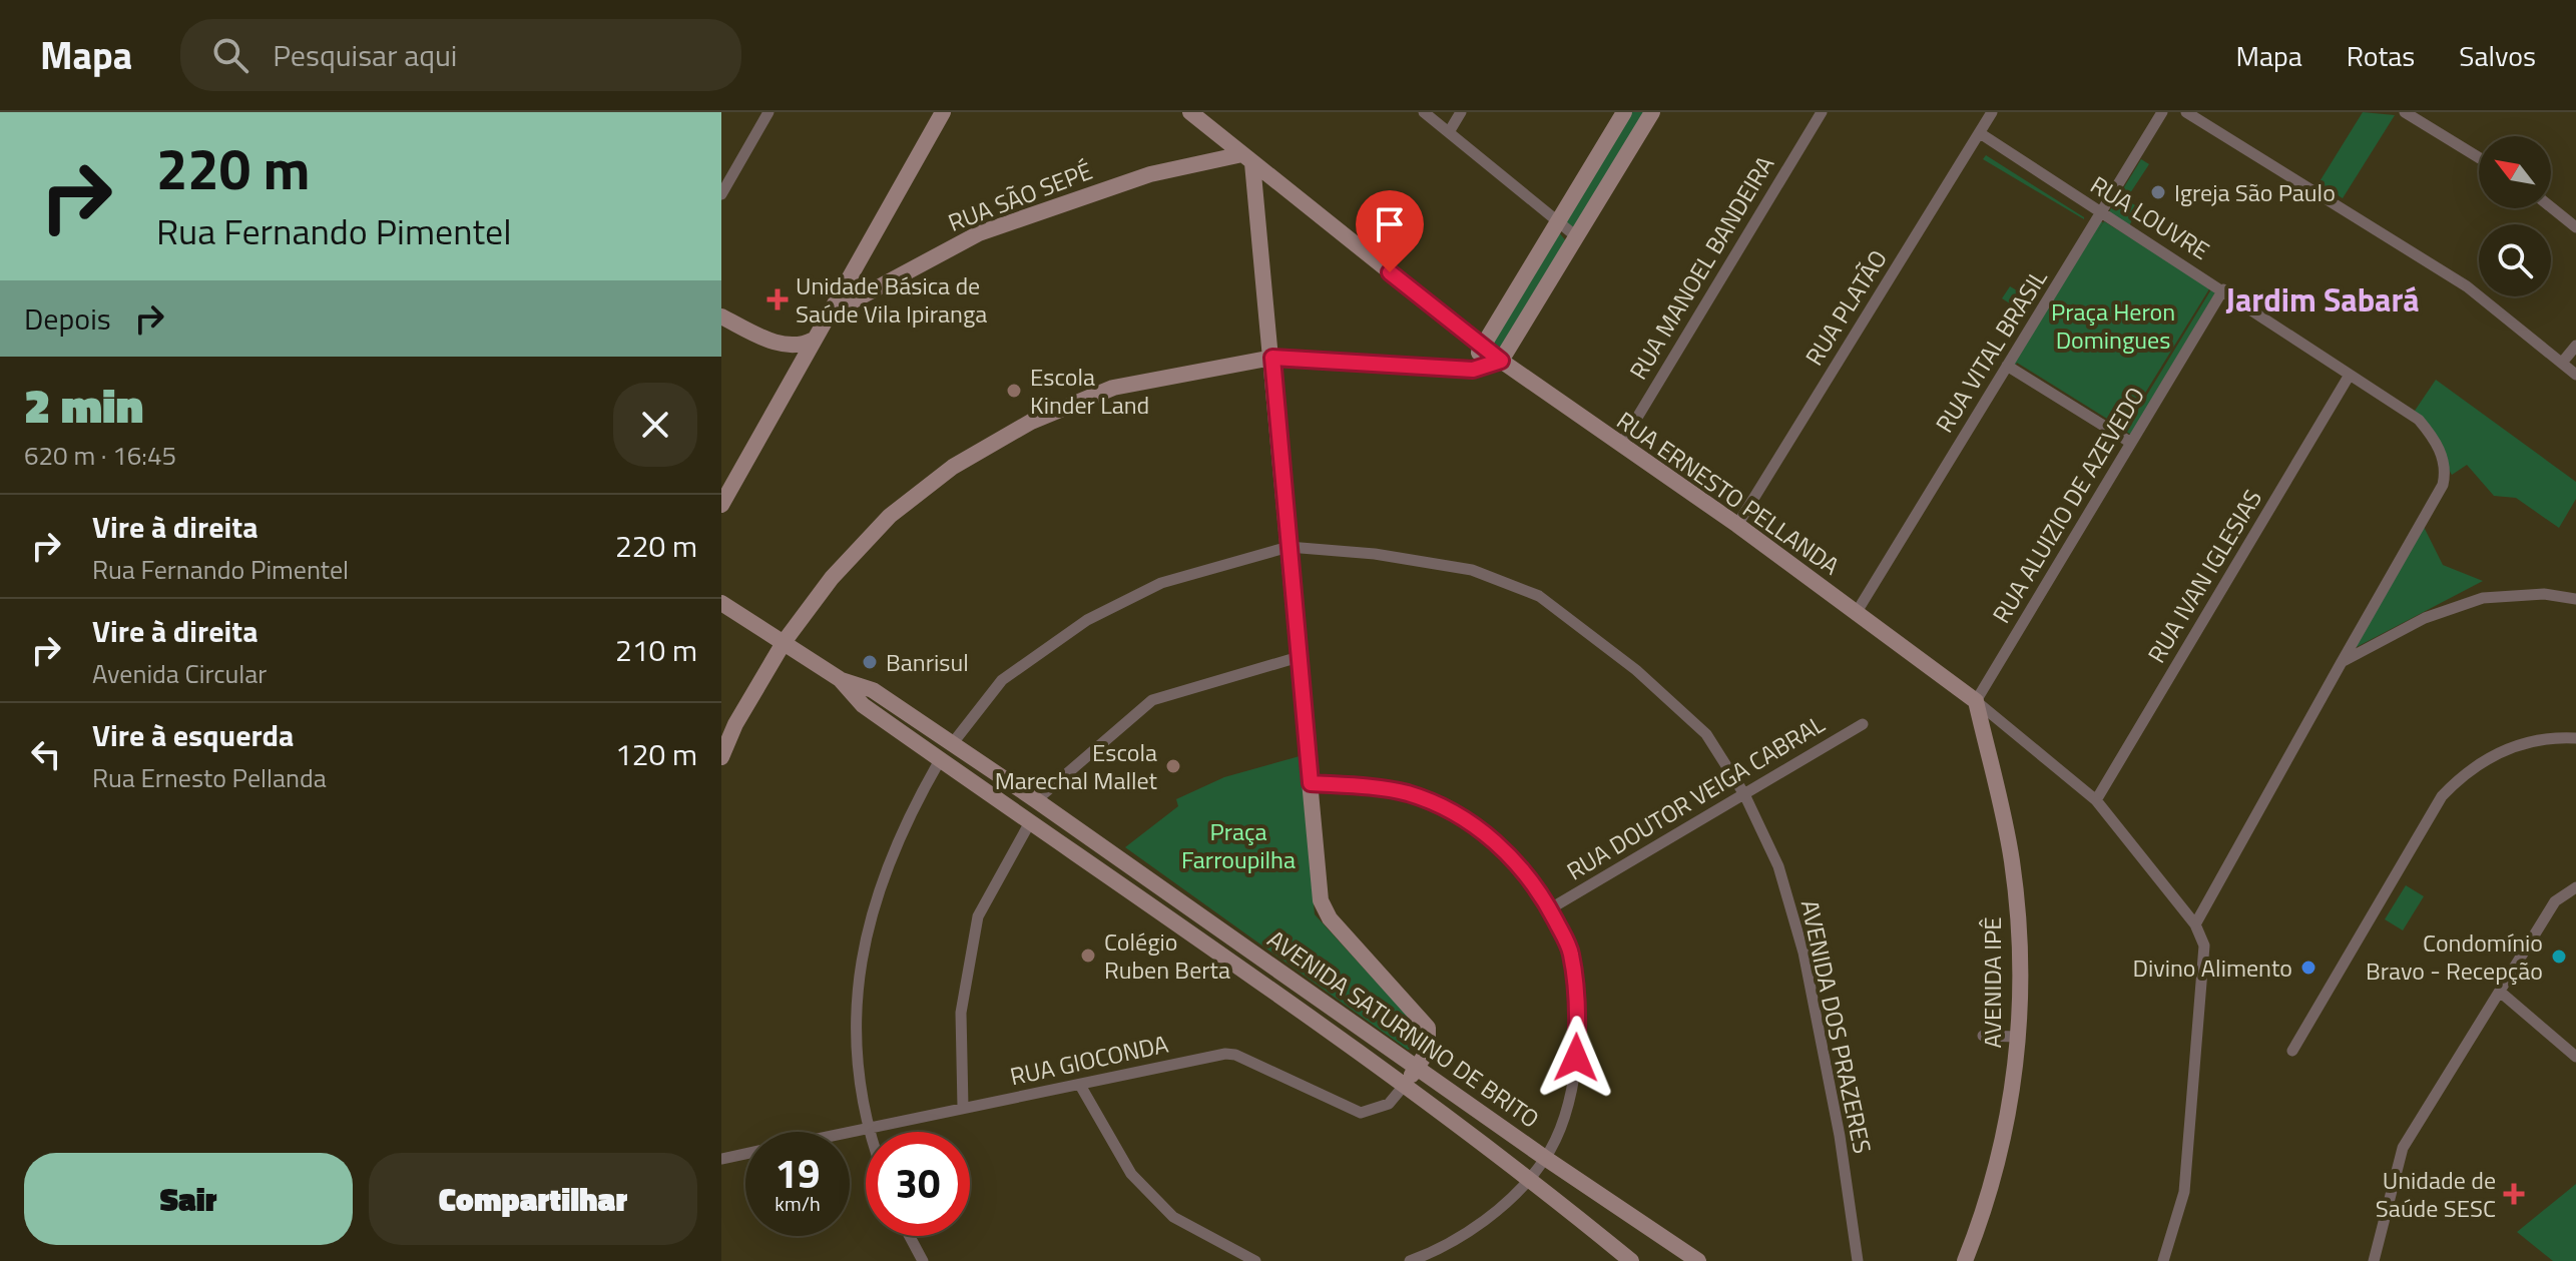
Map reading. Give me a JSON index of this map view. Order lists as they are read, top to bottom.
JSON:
{
  "streets": {
    "main road": [
      "RUA SÃO SEPÉ",
      "RUA ERNESTO PELLANDA",
      "AVENIDA IPÊ",
      "AVENIDA SATURNINO DE BRITO"
    ],
    "street": [
      "RUA LOUVRE",
      "RUA MANOEL BANDEIRA",
      "RUA PLATÃO",
      "RUA VITAL BRASIL",
      "RUA ALUIZIO DE AZEVEDO",
      "RUA IVAN IGLESIAS",
      "RUA DOUTOR VEIGA CABRAL",
      "AVENIDA DOS PRAZERES",
      "RUA GIOCONDA"
    ]
  },
  "crossings": [
    ["RUA SÃO SEPÉ", "RUA ERNESTO PELLANDA"],
    ["RUA LOUVRE", "RUA PLATÃO"],
    ["RUA LOUVRE", "RUA VITAL BRASIL"],
    ["RUA LOUVRE", "RUA ALUIZIO DE AZEVEDO"],
    ["RUA LOUVRE", "RUA IVAN IGLESIAS"],
    ["RUA MANOEL BANDEIRA", "RUA ERNESTO PELLANDA"],
    ["RUA PLATÃO", "RUA ERNESTO PELLANDA"],
    ["RUA VITAL BRASIL", "RUA ERNESTO PELLANDA"],
    ["RUA ERNESTO PELLANDA", "RUA ALUIZIO DE AZEVEDO"],
    ["RUA ERNESTO PELLANDA", "RUA IVAN IGLESIAS"],
    ["RUA ERNESTO PELLANDA", "AVENIDA IPÊ"],
    ["RUA ALUIZIO DE AZEVEDO", "AVENIDA IPÊ"],
    ["RUA DOUTOR VEIGA CABRAL", "AVENIDA DOS PRAZERES"],
    ["AVENIDA DOS PRAZERES", "AVENIDA SATURNINO DE BRITO"],
    ["AVENIDA SATURNINO DE BRITO", "RUA GIOCONDA"]
  ],
  "districts": ["Jardim Sabará"],
  "parks": ["Praça Heron Domingues", "Praça Farroupilha"],
  "places": {
    "other": [
      "Igreja São Paulo",
      "Escola Kinder Land",
      "Banrisul",
      "Escola Marechal Mallet",
      "Colégio Ruben Berta",
      "Condomínio Bravo - Recepção",
      "Divino Alimento"
    ],
    "health": ["Unidade Básica de Saúde Vila Ipiranga", "Unidade de Saúde SESC"]
  },
  "north": "top left",
  "page": {
    "header": "Mapa",
    "search": "Pesquisar aqui",
    "nav": ["Mapa", "Rotas", "Salvos"],
    "turn": ["220 m", "Rua Fernando Pimentel"],
    "then": "Depois",
    "heading": ["2 min", "620 m · 16:45"],
    "list": [
      {
        "name": "Vire à direita",
        "note": "Rua Fernando Pimentel",
        "value": "220 m"
      },
      {
        "name": "Vire à direita",
        "note": "Avenida Circular",
        "value": "210 m"
      },
      {
        "name": "Vire à esquerda",
        "note": "Rua Ernesto Pellanda",
        "value": "120 m"
      }
    ],
    "speed": "19 km/h",
    "limit": "30",
    "buttons": ["Sair", "Compartilhar"]
  }
}
